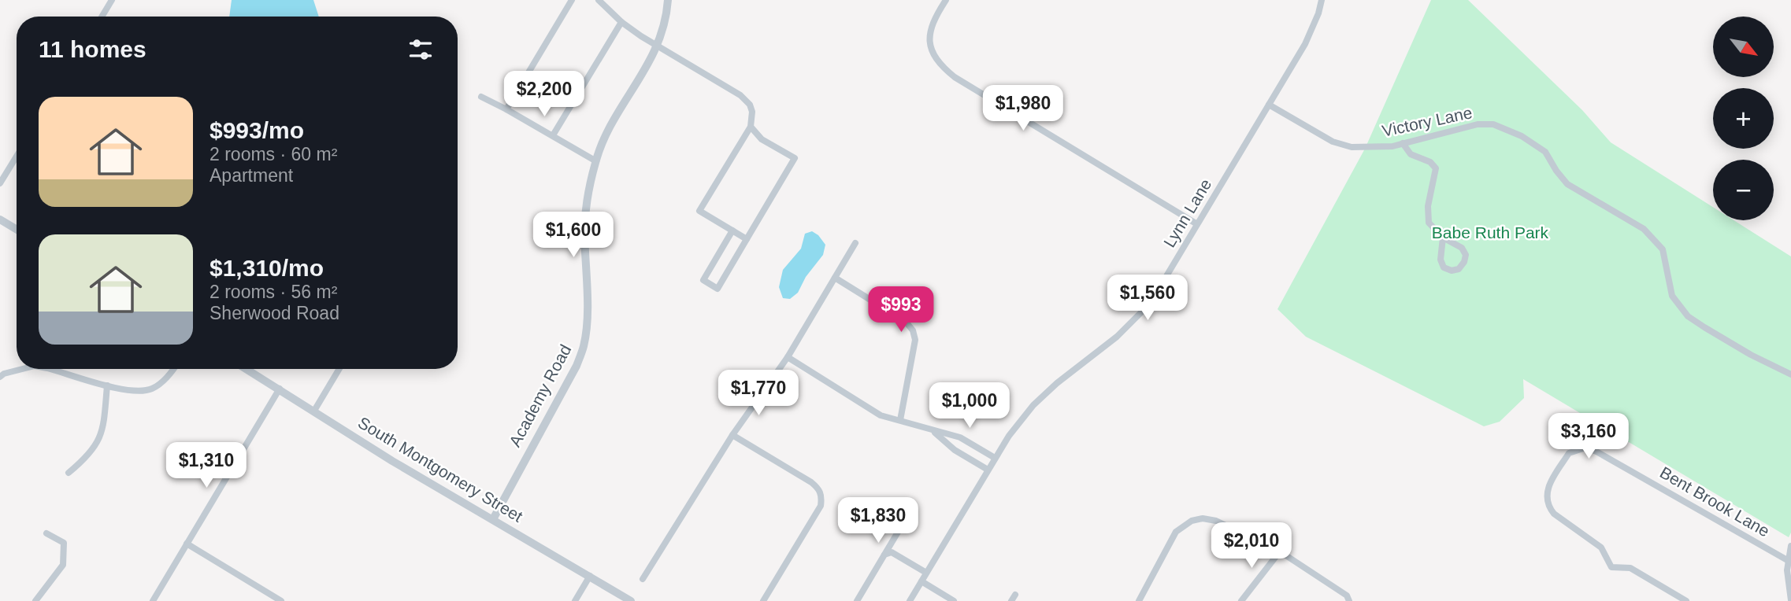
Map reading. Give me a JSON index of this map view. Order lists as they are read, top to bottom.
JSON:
{
  "streets": {
    "street": [
      "Victory Lane",
      "Lynn Lane",
      "Academy Road",
      "South Montgomery Street",
      "Bent Brook Lane"
    ]
  },
  "crossings": [
    ["Victory Lane", "Lynn Lane"],
    ["Academy Road", "South Montgomery Street"]
  ],
  "parks": ["Babe Ruth Park"],
  "north": "bottom right",
  "page": {
    "map_buttons": ["+", "−"],
    "heading": "11 homes",
    "price": [
      "$2,200",
      "$1,980",
      "$1,600",
      "$1,560",
      "$993",
      "$1,770",
      "$1,000",
      "$3,160",
      "$1,310",
      "$1,830",
      "$2,010"
    ],
    "list": [
      {
        "name": "$993/mo",
        "note": "2 rooms · 60 m² · Apartment"
      },
      {
        "name": "$1,310/mo",
        "note": "2 rooms · 56 m² · Sherwood Road"
      }
    ]
  }
}
